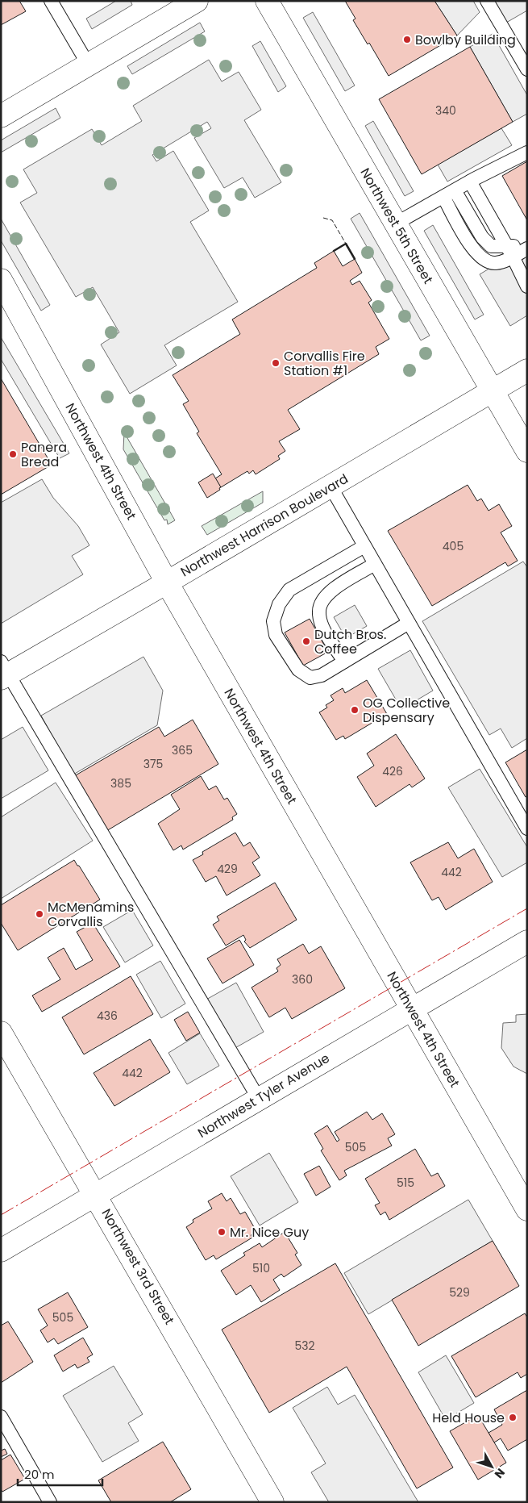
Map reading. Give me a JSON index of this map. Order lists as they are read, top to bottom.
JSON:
{
  "streets": {
    "main road": [
      "Northwest 5th Street",
      "Northwest 4th Street",
      "Northwest Harrison Boulevard",
      "Northwest Tyler Avenue",
      "Northwest 3rd Street"
    ]
  },
  "crossings": [
    ["Northwest 5th Street", "Northwest Harrison Boulevard"],
    ["Northwest 4th Street", "Northwest Harrison Boulevard"],
    ["Northwest 4th Street", "Northwest Tyler Avenue"],
    ["Northwest Tyler Avenue", "Northwest 3rd Street"]
  ],
  "places": [
    "Bowlby Building",
    "Corvallis Fire Station #1",
    "Panera Bread",
    "Dutch Bros. Coffee",
    "OG Collective Dispensary",
    "McMenamins Corvallis",
    "Mr. Nice Guy",
    "Held House"
  ],
  "house_numbers": [
    "340",
    "405",
    "365",
    "375",
    "426",
    "385",
    "429",
    "442",
    "360",
    "436",
    "442",
    "505",
    "515",
    "510",
    "529",
    "505",
    "532"
  ],
  "scale_bar": "20 m",
  "north": "bottom right"
}
